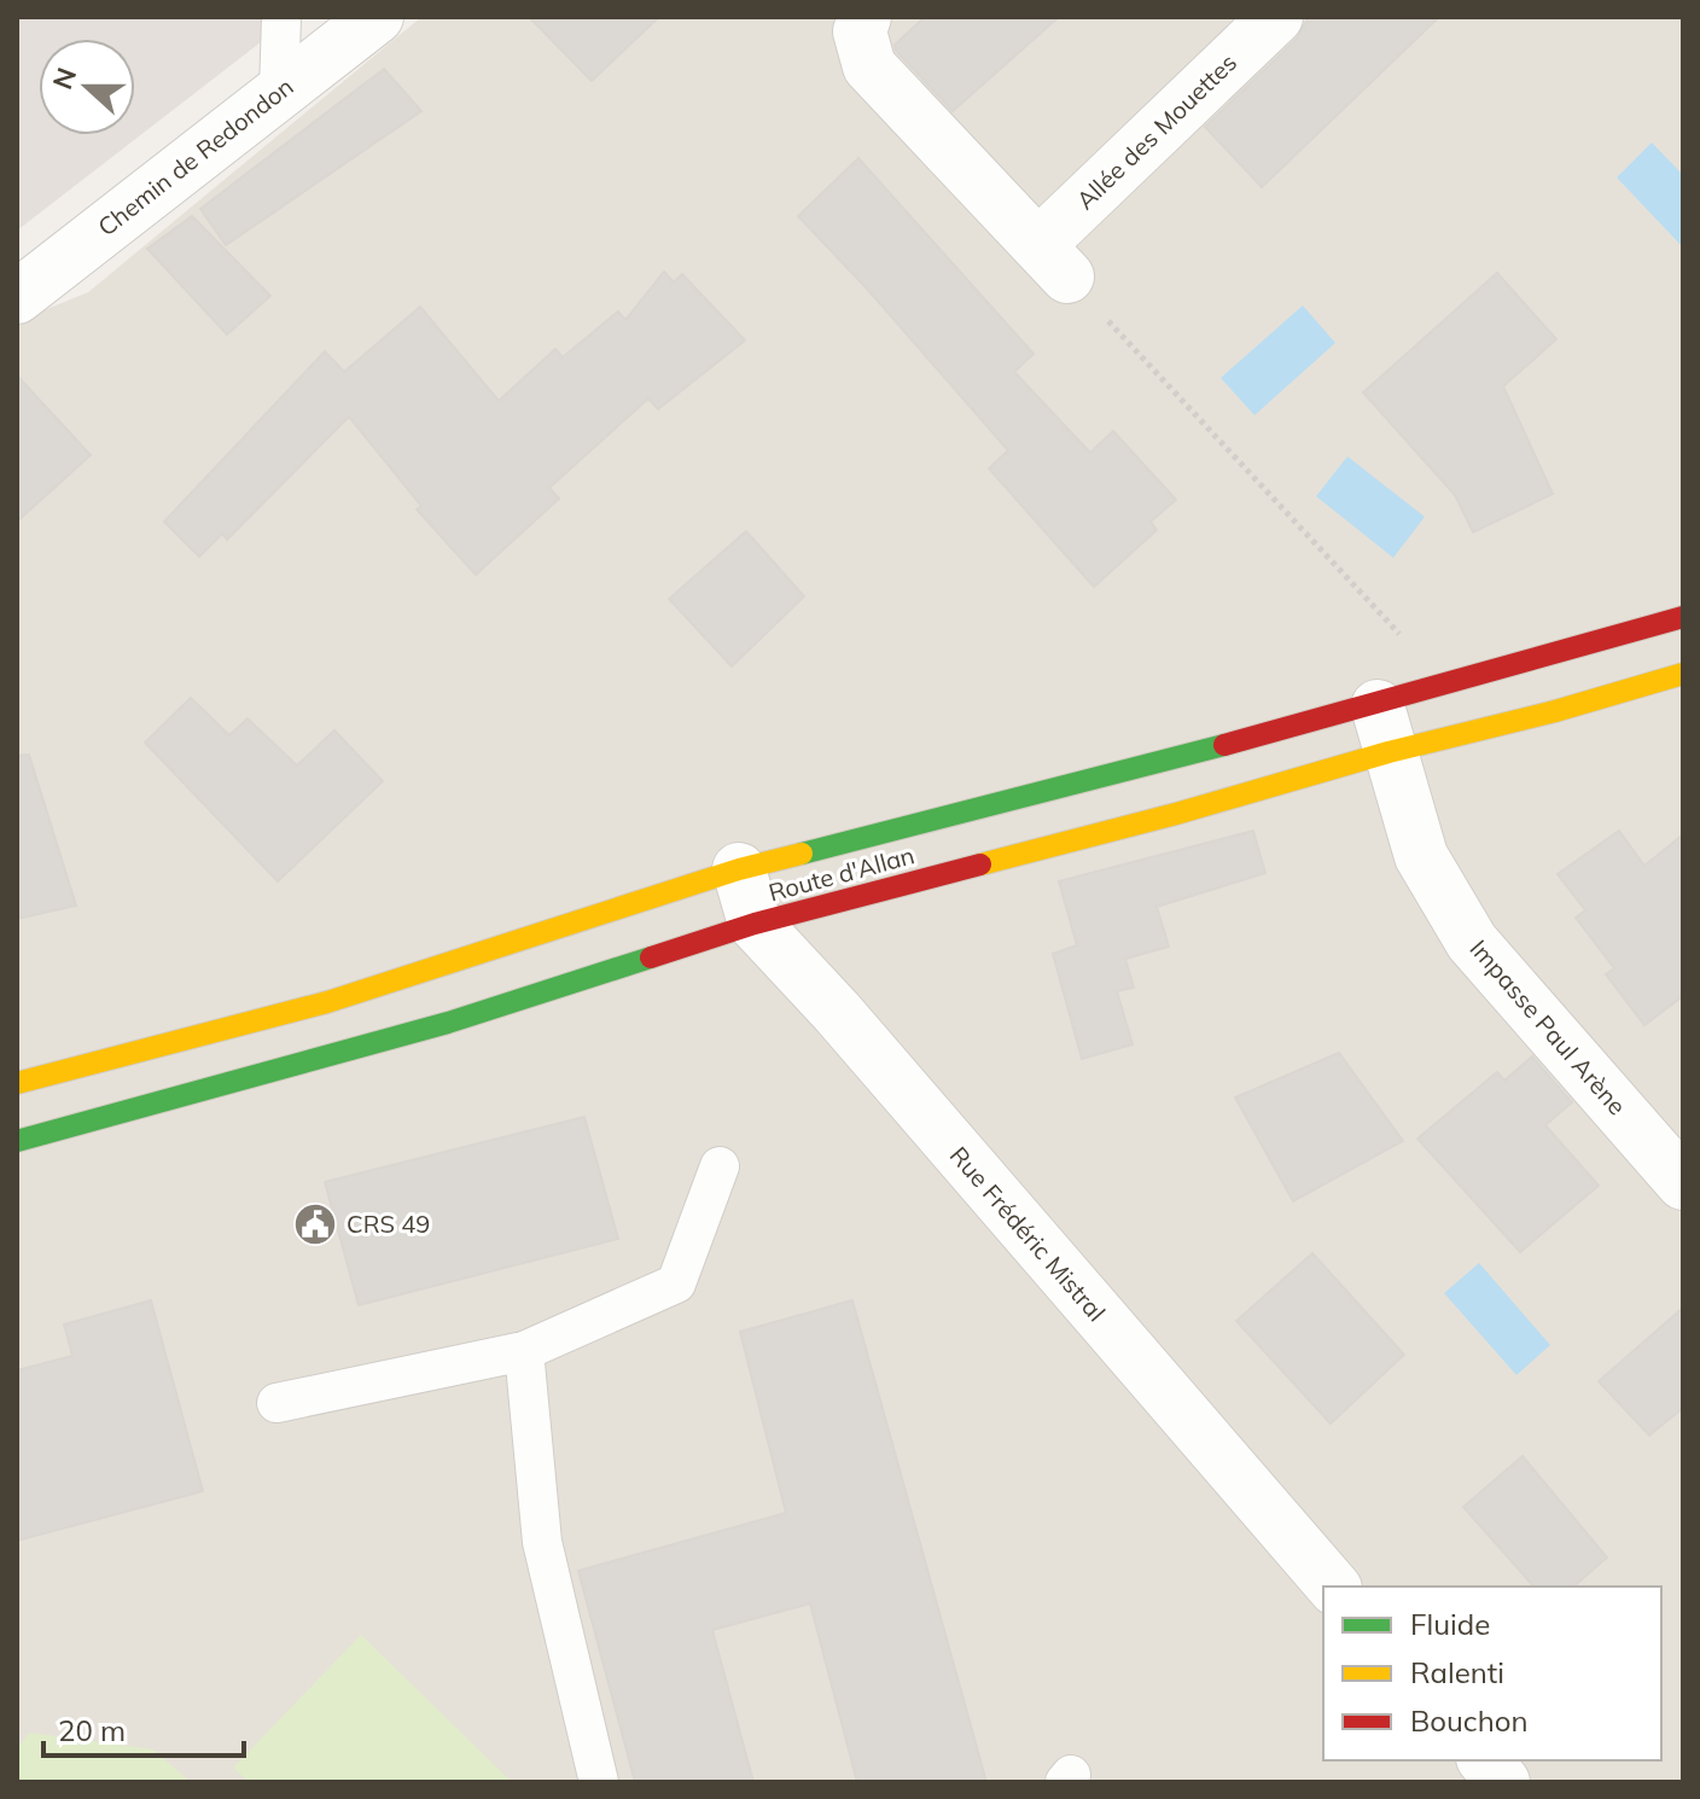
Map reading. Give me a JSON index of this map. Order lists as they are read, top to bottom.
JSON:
{
  "streets": {
    "street": [
      "Allée des Mouettes",
      "Chemin de Redondon",
      "Route d'Allan",
      "Impasse Paul Arène",
      "Rue Frédéric Mistral"
    ]
  },
  "crossings": [
    ["Route d'Allan", "Impasse Paul Arène"],
    ["Route d'Allan", "Rue Frédéric Mistral"]
  ],
  "places": {
    "public building": ["CRS 49"]
  },
  "legend": ["Fluide", "Ralenti", "Bouchon"],
  "scale_bar": "20 m",
  "north": "left"
}
